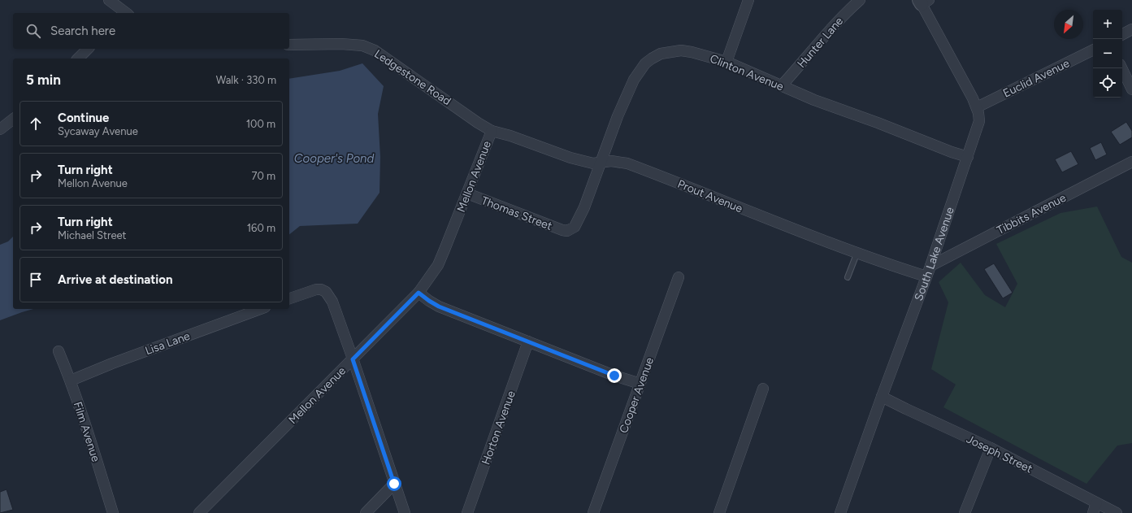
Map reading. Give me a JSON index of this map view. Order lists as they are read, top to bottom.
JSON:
{
  "streets": {
    "street": [
      "Hunter Lane",
      "Clinton Avenue",
      "Ledgestone Road",
      "Euclid Avenue",
      "Mellon Avenue",
      "Prout Avenue",
      "Thomas Street",
      "Tibbits Avenue",
      "South Lake Avenue",
      "Lisa Lane",
      "Cooper Avenue",
      "Horton Avenue",
      "Film Avenue",
      "Joseph Street"
    ]
  },
  "crossings": [
    ["Hunter Lane", "Clinton Avenue"],
    ["Clinton Avenue", "Prout Avenue"],
    ["Clinton Avenue", "Thomas Street"],
    ["Clinton Avenue", "South Lake Avenue"],
    ["Ledgestone Road", "Mellon Avenue"],
    ["Ledgestone Road", "Prout Avenue"],
    ["Euclid Avenue", "South Lake Avenue"],
    ["Mellon Avenue", "Prout Avenue"],
    ["Mellon Avenue", "Thomas Street"],
    ["Prout Avenue", "South Lake Avenue"],
    ["Tibbits Avenue", "South Lake Avenue"],
    ["South Lake Avenue", "Joseph Street"],
    ["Lisa Lane", "Film Avenue"]
  ],
  "water": ["Cooper's Pond"],
  "north": "bottom left",
  "page": {
    "map_buttons": ["+", "−"],
    "search": "Search here",
    "heading": ["5 min", "Walk · 330 m"],
    "list": [
      ["Continue", "Sycaway Avenue", "100 m"],
      ["Turn right", "Mellon Avenue", "70 m"],
      ["Turn right", "Michael Street", "160 m"],
      "Arrive at destination"
    ]
  }
}
